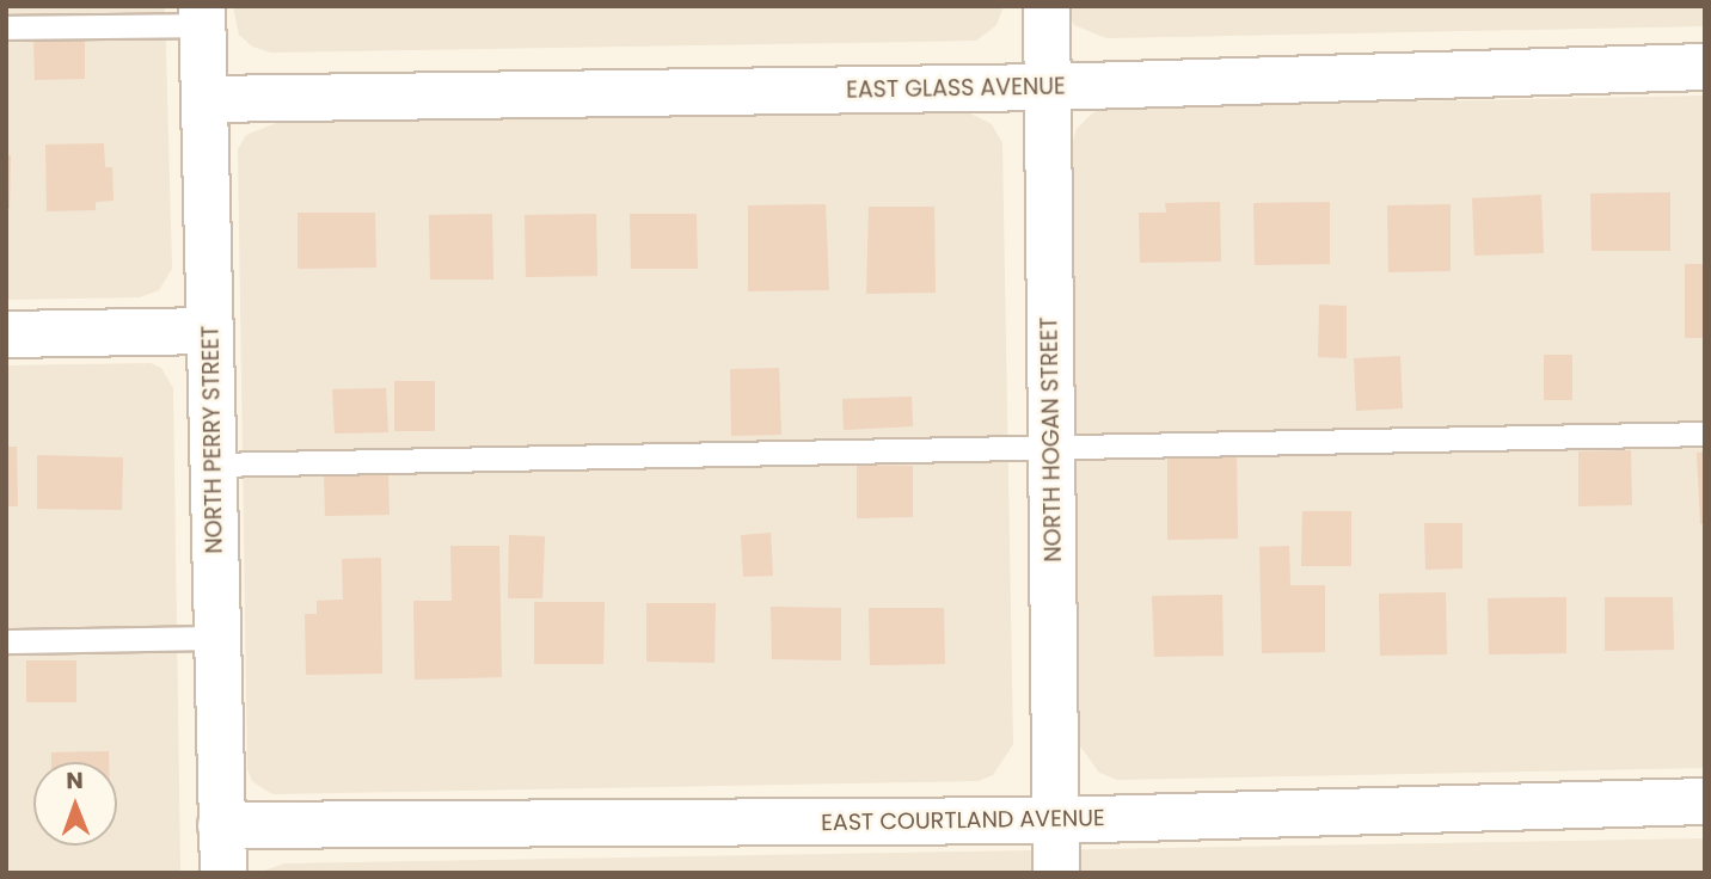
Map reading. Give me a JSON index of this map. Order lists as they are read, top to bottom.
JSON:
{
  "streets": {
    "street": [
      "EAST GLASS AVENUE",
      "NORTH PERRY STREET",
      "NORTH HOGAN STREET",
      "EAST COURTLAND AVENUE"
    ]
  },
  "crossings": [
    ["EAST GLASS AVENUE", "NORTH PERRY STREET"],
    ["EAST GLASS AVENUE", "NORTH HOGAN STREET"],
    ["NORTH PERRY STREET", "EAST COURTLAND AVENUE"],
    ["NORTH HOGAN STREET", "EAST COURTLAND AVENUE"]
  ],
  "north": "top"
}
